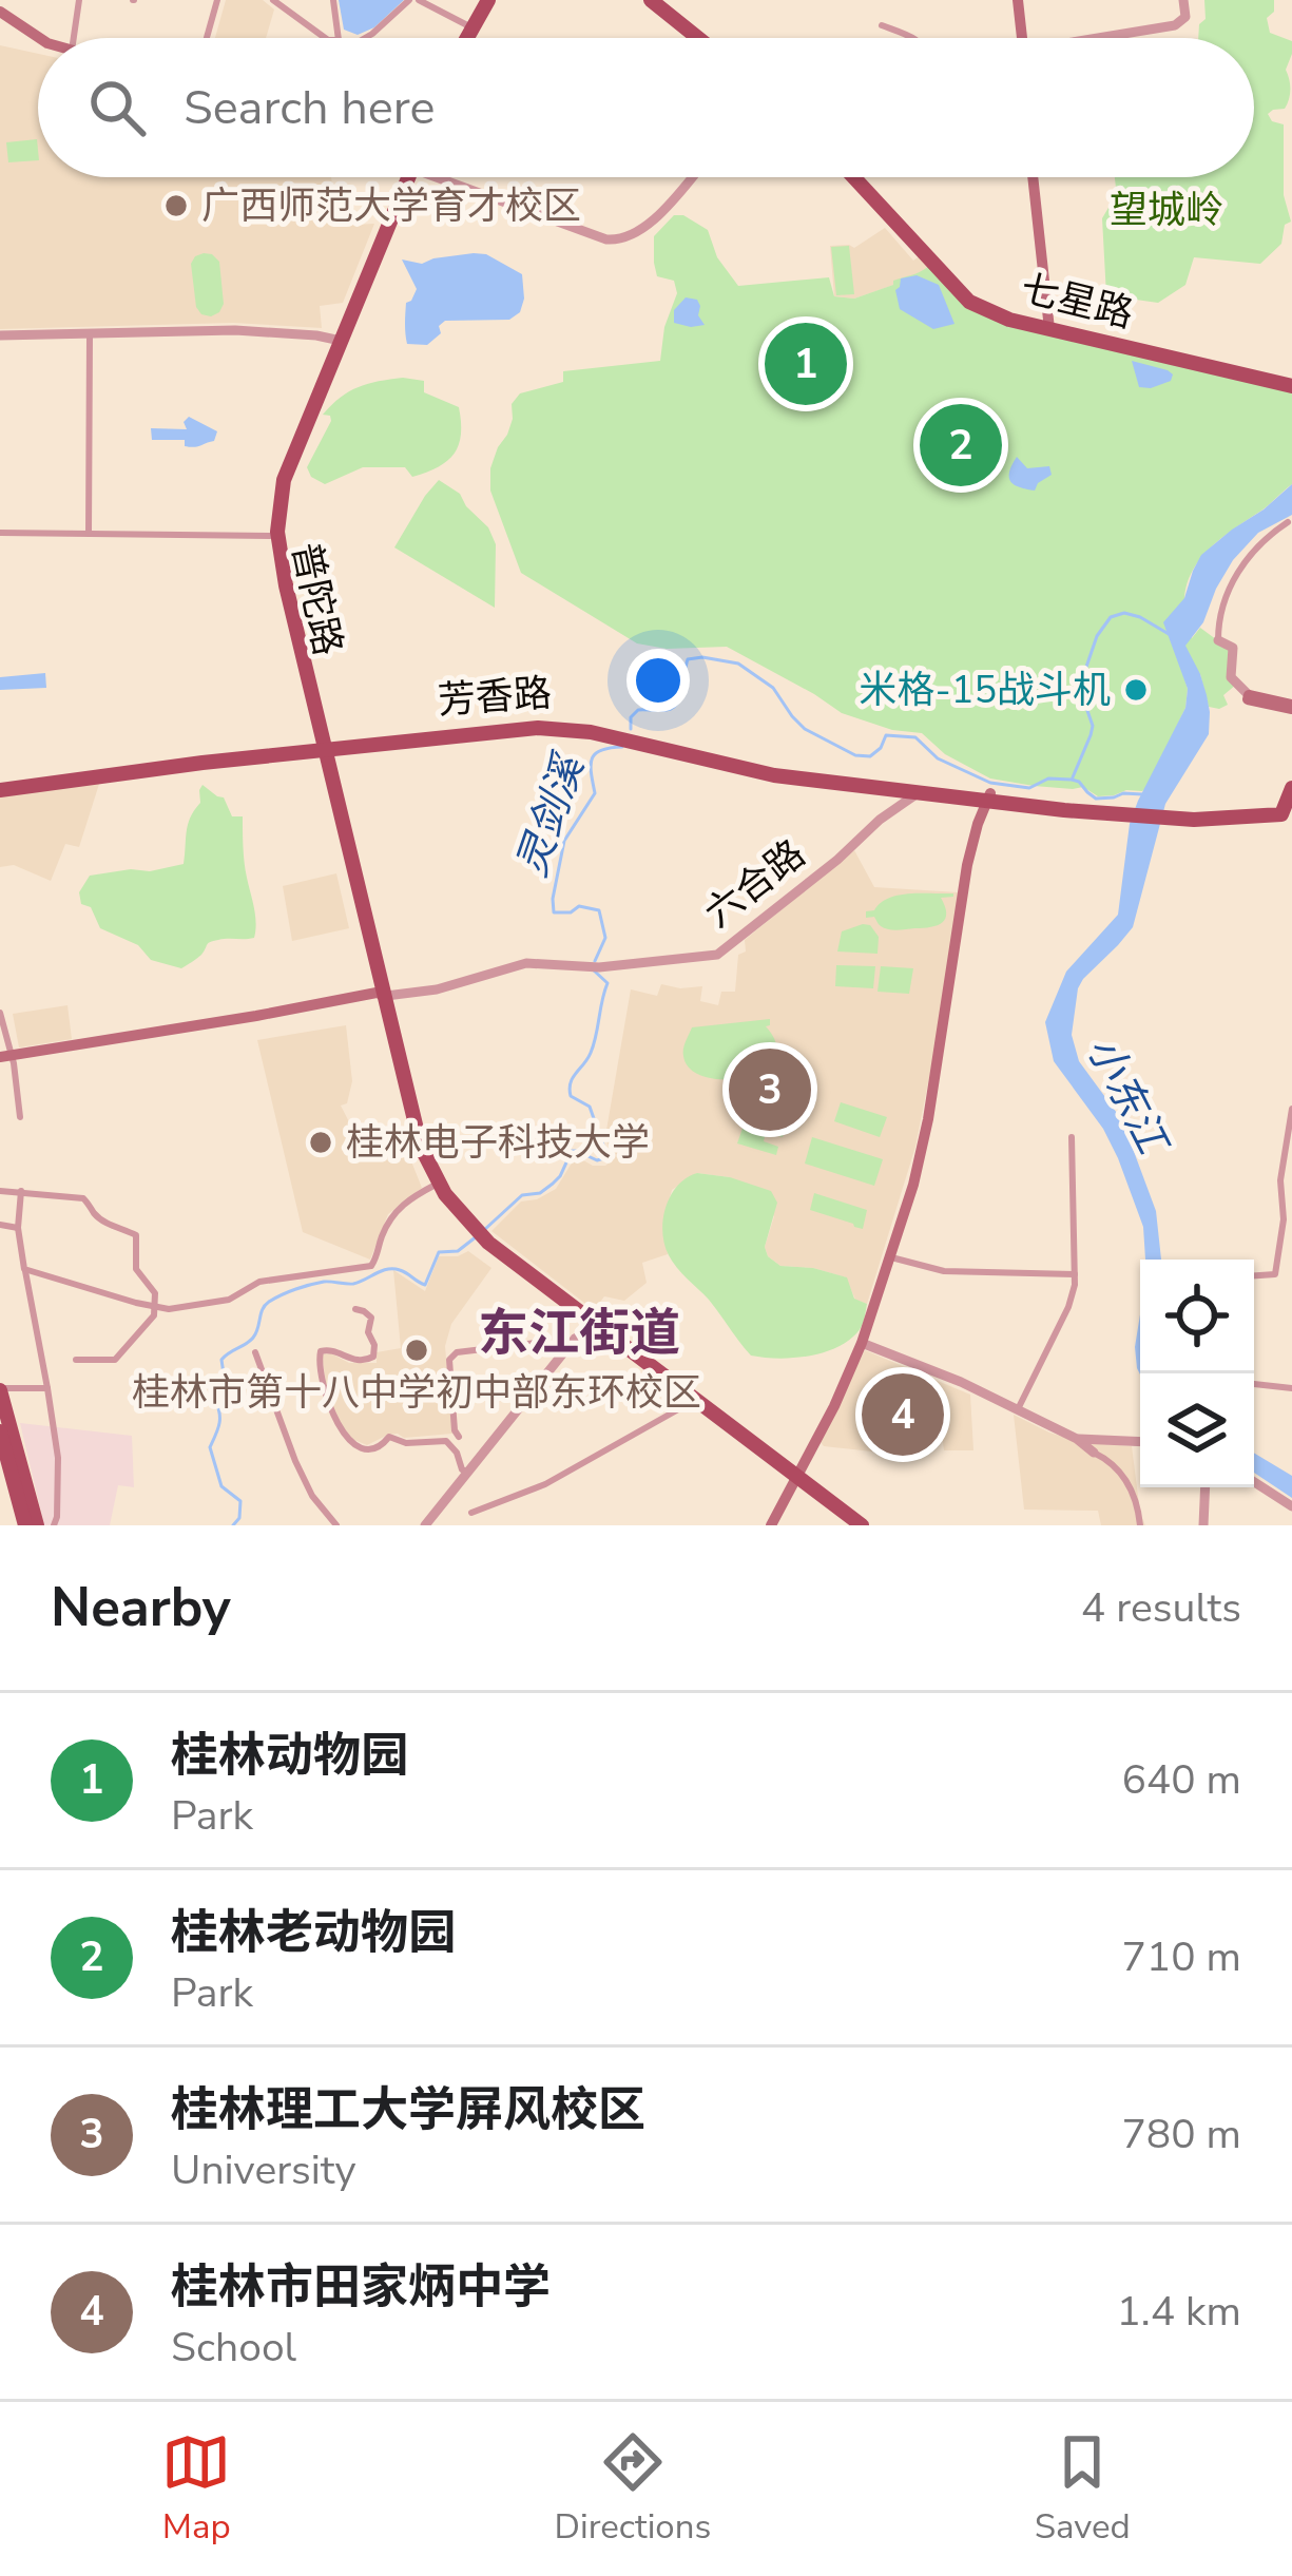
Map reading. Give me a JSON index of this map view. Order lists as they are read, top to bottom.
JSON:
{
  "streets": {
    "main road": [
      "七星路",
      "普陀路",
      "芳香路",
      "六合路"
    ]
  },
  "crossings": [
    ["普陀路", "芳香路"],
    ["普陀路", "六合路"],
    ["芳香路", "六合路"]
  ],
  "districts": ["东江街道"],
  "water": ["灵剑溪", "小东江"],
  "parks": ["望城岭"],
  "places": [
    "广西师范大学育才校区",
    "米格-15战斗机",
    "桂林电子科技大学",
    "桂林市第十八中学初中部东环校区"
  ],
  "page": {
    "search": "Search here",
    "pins": [
      "1",
      "2",
      "3",
      "4"
    ],
    "heading": ["Nearby", "4 results"],
    "list": [
      {
        "mark": "1",
        "name": "桂林动物园",
        "note": "Park",
        "value": "640 m"
      },
      {
        "mark": "2",
        "name": "桂林老动物园",
        "note": "Park",
        "value": "710 m"
      },
      {
        "mark": "3",
        "name": "桂林理工大学屏风校区",
        "note": "University",
        "value": "780 m"
      },
      {
        "mark": "4",
        "name": "桂林市田家炳中学",
        "note": "School",
        "value": "1.4 km"
      }
    ],
    "nav": ["Map", "Directions", "Saved"]
  }
}
